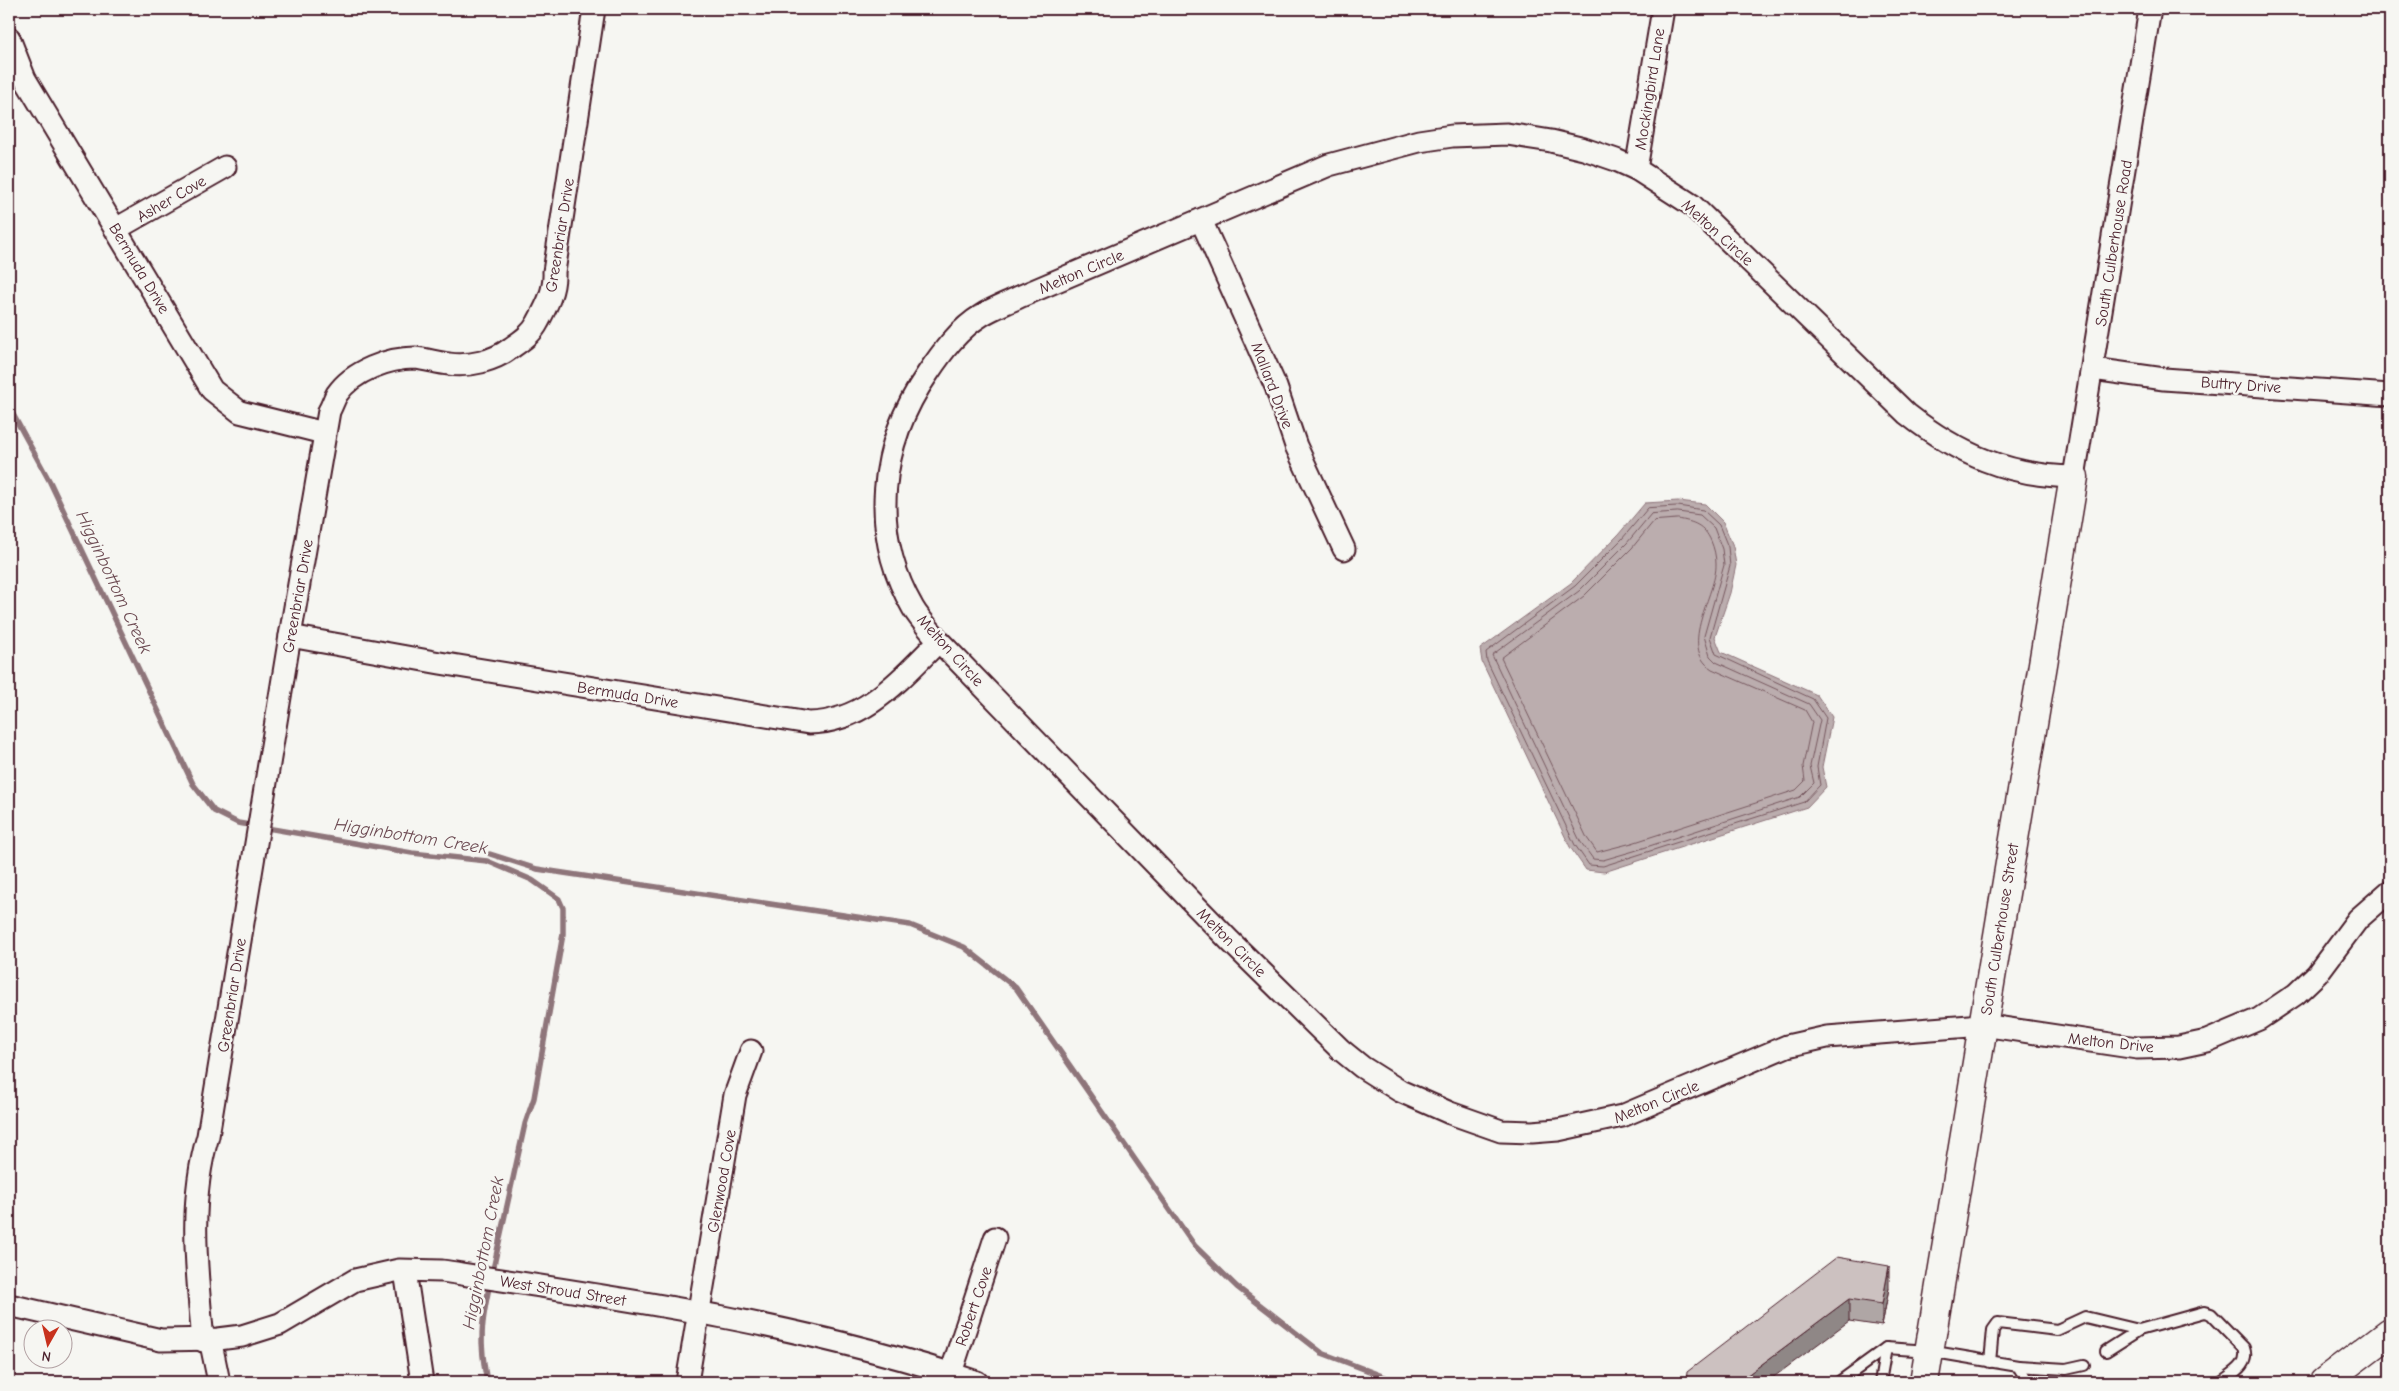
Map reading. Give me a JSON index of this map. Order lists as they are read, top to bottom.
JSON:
{
  "streets": {
    "street": [
      "Mockingbird Lane",
      "Asher Cove",
      "Melton Circle",
      "Greenbriar Drive",
      "South Culberhouse Road",
      "Bermuda Drive",
      "Buttry Drive",
      "Mallard Drive",
      "South Culberhouse Street",
      "Melton Drive",
      "Glenwood Cove",
      "West Stroud Street",
      "Robert Cove"
    ]
  },
  "crossings": [
    ["Mockingbird Lane", "Melton Circle"],
    ["Asher Cove", "Bermuda Drive"],
    ["Melton Circle", "South Culberhouse Road"],
    ["Melton Circle", "Bermuda Drive"],
    ["Melton Circle", "Mallard Drive"],
    ["Melton Circle", "South Culberhouse Street"],
    ["Melton Circle", "Melton Drive"],
    ["Greenbriar Drive", "Bermuda Drive"],
    ["Greenbriar Drive", "West Stroud Street"],
    ["South Culberhouse Road", "Buttry Drive"],
    ["South Culberhouse Road", "South Culberhouse Street"],
    ["South Culberhouse Street", "Melton Drive"],
    ["Glenwood Cove", "West Stroud Street"],
    ["West Stroud Street", "Robert Cove"]
  ],
  "water": ["Higginbottom Creek"],
  "north": "bottom"
}
